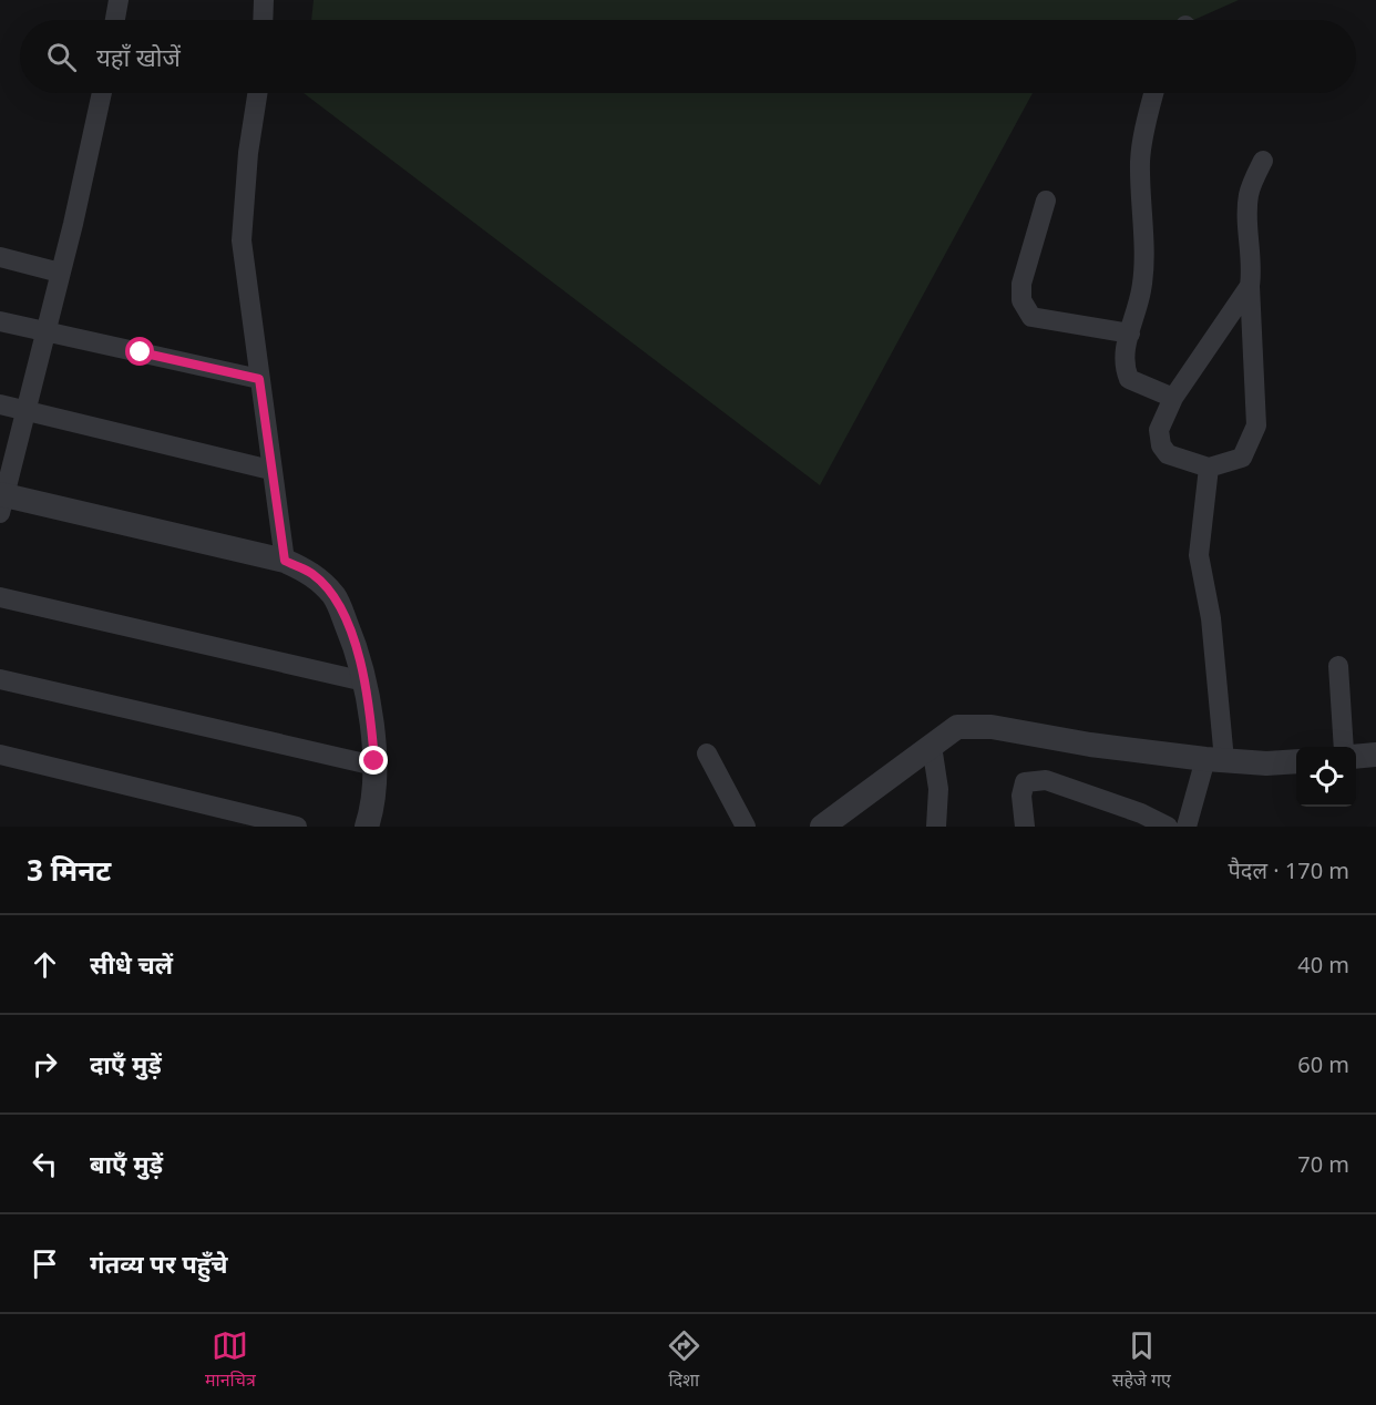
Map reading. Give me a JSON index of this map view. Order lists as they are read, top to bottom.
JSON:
{
  "page": {
    "search": "यहाँ खोजें",
    "heading": ["3 मिनट", "पैदल · 170 m"],
    "list": [
      ["सीधे चलें", "40 m"],
      ["दाएँ मुड़ें", "60 m"],
      ["बाएँ मुड़ें", "70 m"],
      "गंतव्य पर पहुँचे"
    ],
    "nav": ["मानचित्र", "दिशा", "सहेजे गए"]
  }
}
